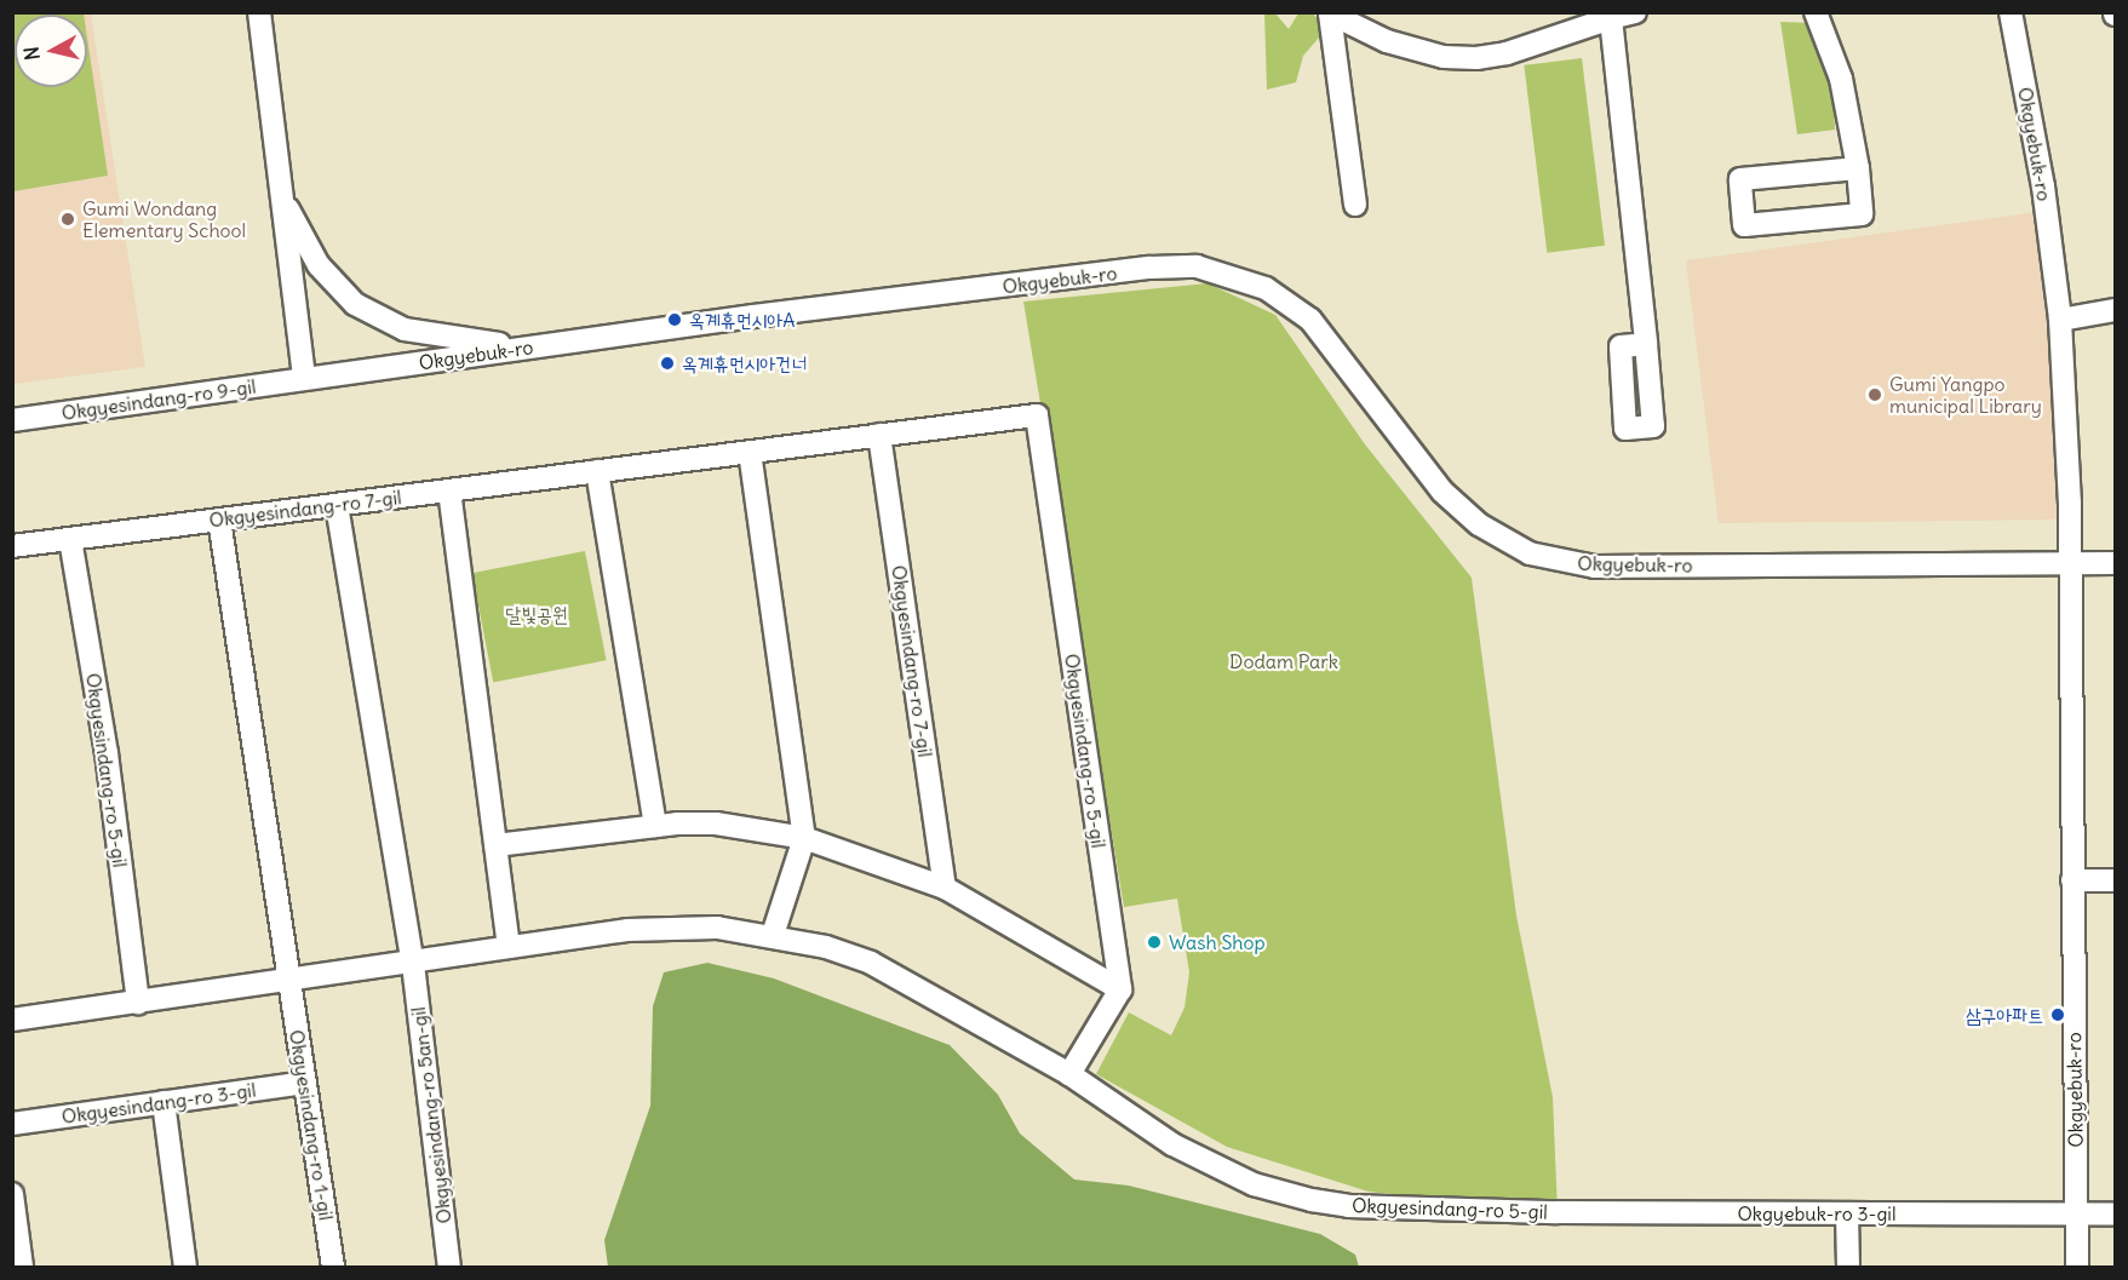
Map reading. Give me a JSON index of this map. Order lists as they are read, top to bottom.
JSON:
{
  "streets": {
    "street": [
      "Okgyebuk-ro",
      "Okgyesindang-ro 9-gil",
      "Okgyesindang-ro 7-gil",
      "Okgyesindang-ro 5-gil",
      "Okgyesindang-ro 3-gil",
      "Okgyesindang-ro 5an-gil",
      "Okgyesindang-ro 1-gil",
      "Okgyebuk-ro 3-gil"
    ]
  },
  "crossings": [
    ["Okgyebuk-ro", "Okgyesindang-ro 9-gil"],
    ["Okgyebuk-ro", "Okgyebuk-ro 3-gil"],
    ["Okgyesindang-ro 7-gil", "Okgyesindang-ro 5-gil"],
    ["Okgyesindang-ro 5-gil", "Okgyesindang-ro 5an-gil"],
    ["Okgyesindang-ro 5-gil", "Okgyesindang-ro 1-gil"],
    ["Okgyesindang-ro 5-gil", "Okgyebuk-ro 3-gil"],
    ["Okgyesindang-ro 3-gil", "Okgyesindang-ro 1-gil"]
  ],
  "parks": ["달빛공원", "Dodam Park"],
  "places": [
    "Gumi Wondang Elementary School",
    "옥계휴먼시아A",
    "옥계휴먼시아건너",
    "Gumi Yangpo municipal Library",
    "Wash Shop",
    "삼구아파트"
  ],
  "north": "left"
}
